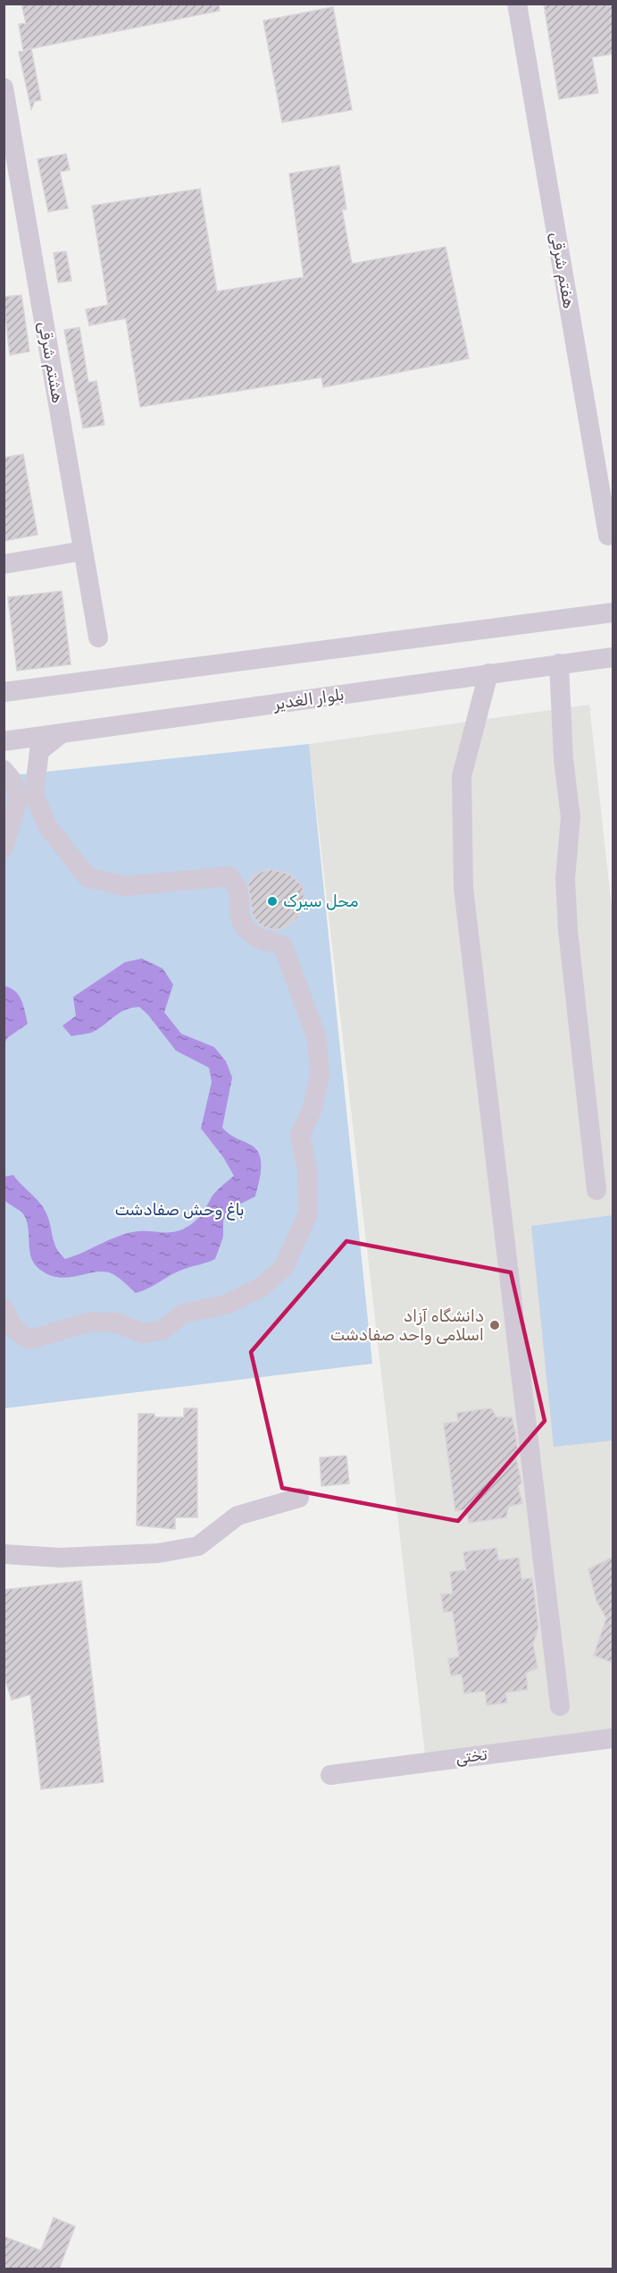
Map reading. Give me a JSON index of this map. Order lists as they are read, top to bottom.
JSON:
{
  "streets": {
    "street": [
      "هفتم شرقی",
      "هشتم شرقی",
      "بلوار الغدیر",
      "تختی"
    ]
  },
  "parks": ["باغ وحش صفادشت"],
  "places": ["محل سیرک", "دانشگاه آزاد اسلامی واحد صفادشت"]
}
